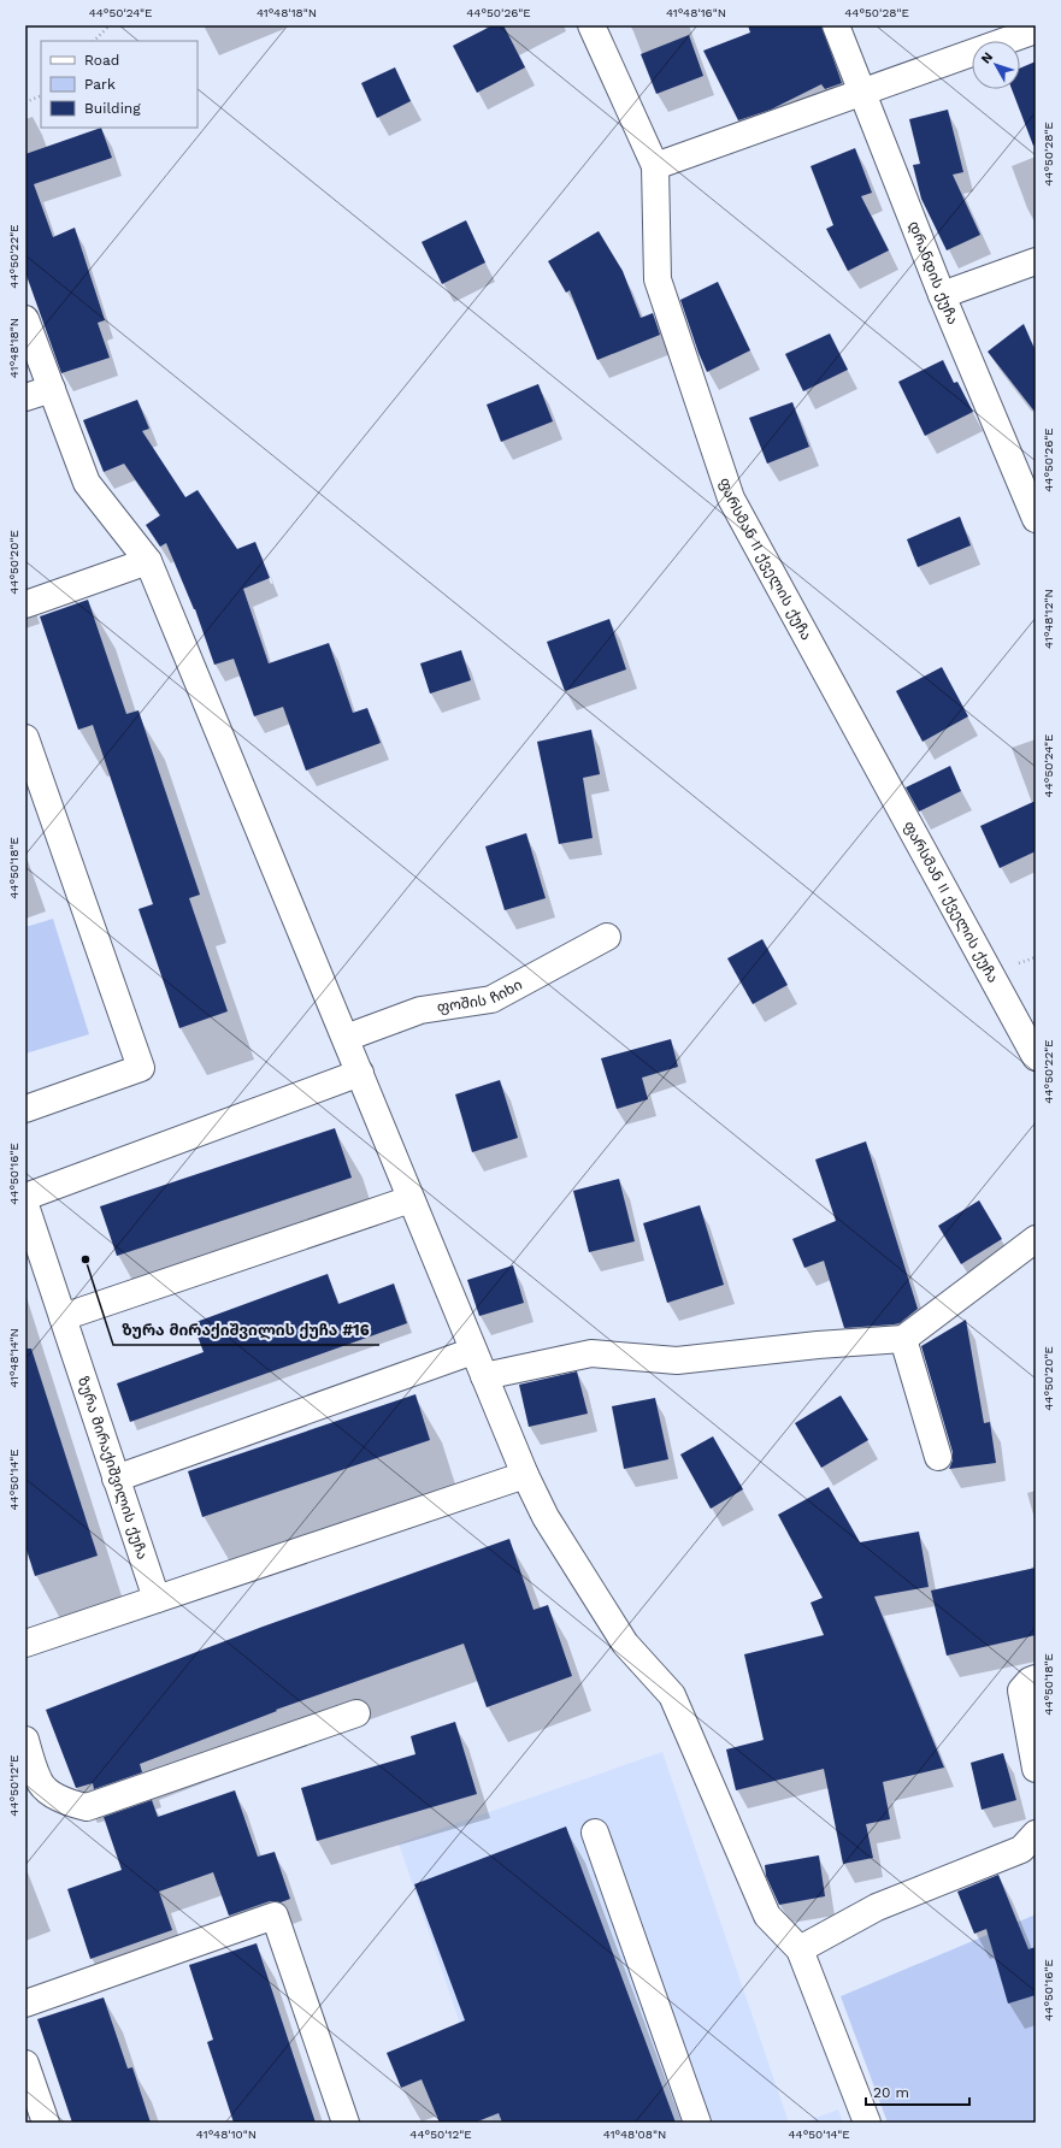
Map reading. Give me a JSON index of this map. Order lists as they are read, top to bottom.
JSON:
{
  "streets": {
    "street": [
      "დრანდის ქუჩა",
      "ფარსმან II ქველის ქუჩა",
      "ფოშის ჩიხი",
      "ზურა მირაქიშვილის ქუჩა"
    ]
  },
  "places": ["ზურა მირაქიშვილის ქუჩა #16"],
  "legend": ["Road", "Park", "Building"],
  "scale_bar": "20 m",
  "north": "top left",
  "coordinates": [
    "44°50'24\"E",
    "41°48'18\"N",
    "44°50'26\"E",
    "41°48'16\"N",
    "44°50'28\"E",
    "44°50'22\"E",
    "44°50'20\"E",
    "41°48'12\"N",
    "44°50'18\"E",
    "44°50'16\"E",
    "41°48'14\"N",
    "44°50'14\"E",
    "44°50'12\"E",
    "41°48'10\"N",
    "41°48'08\"N"
  ]
}
